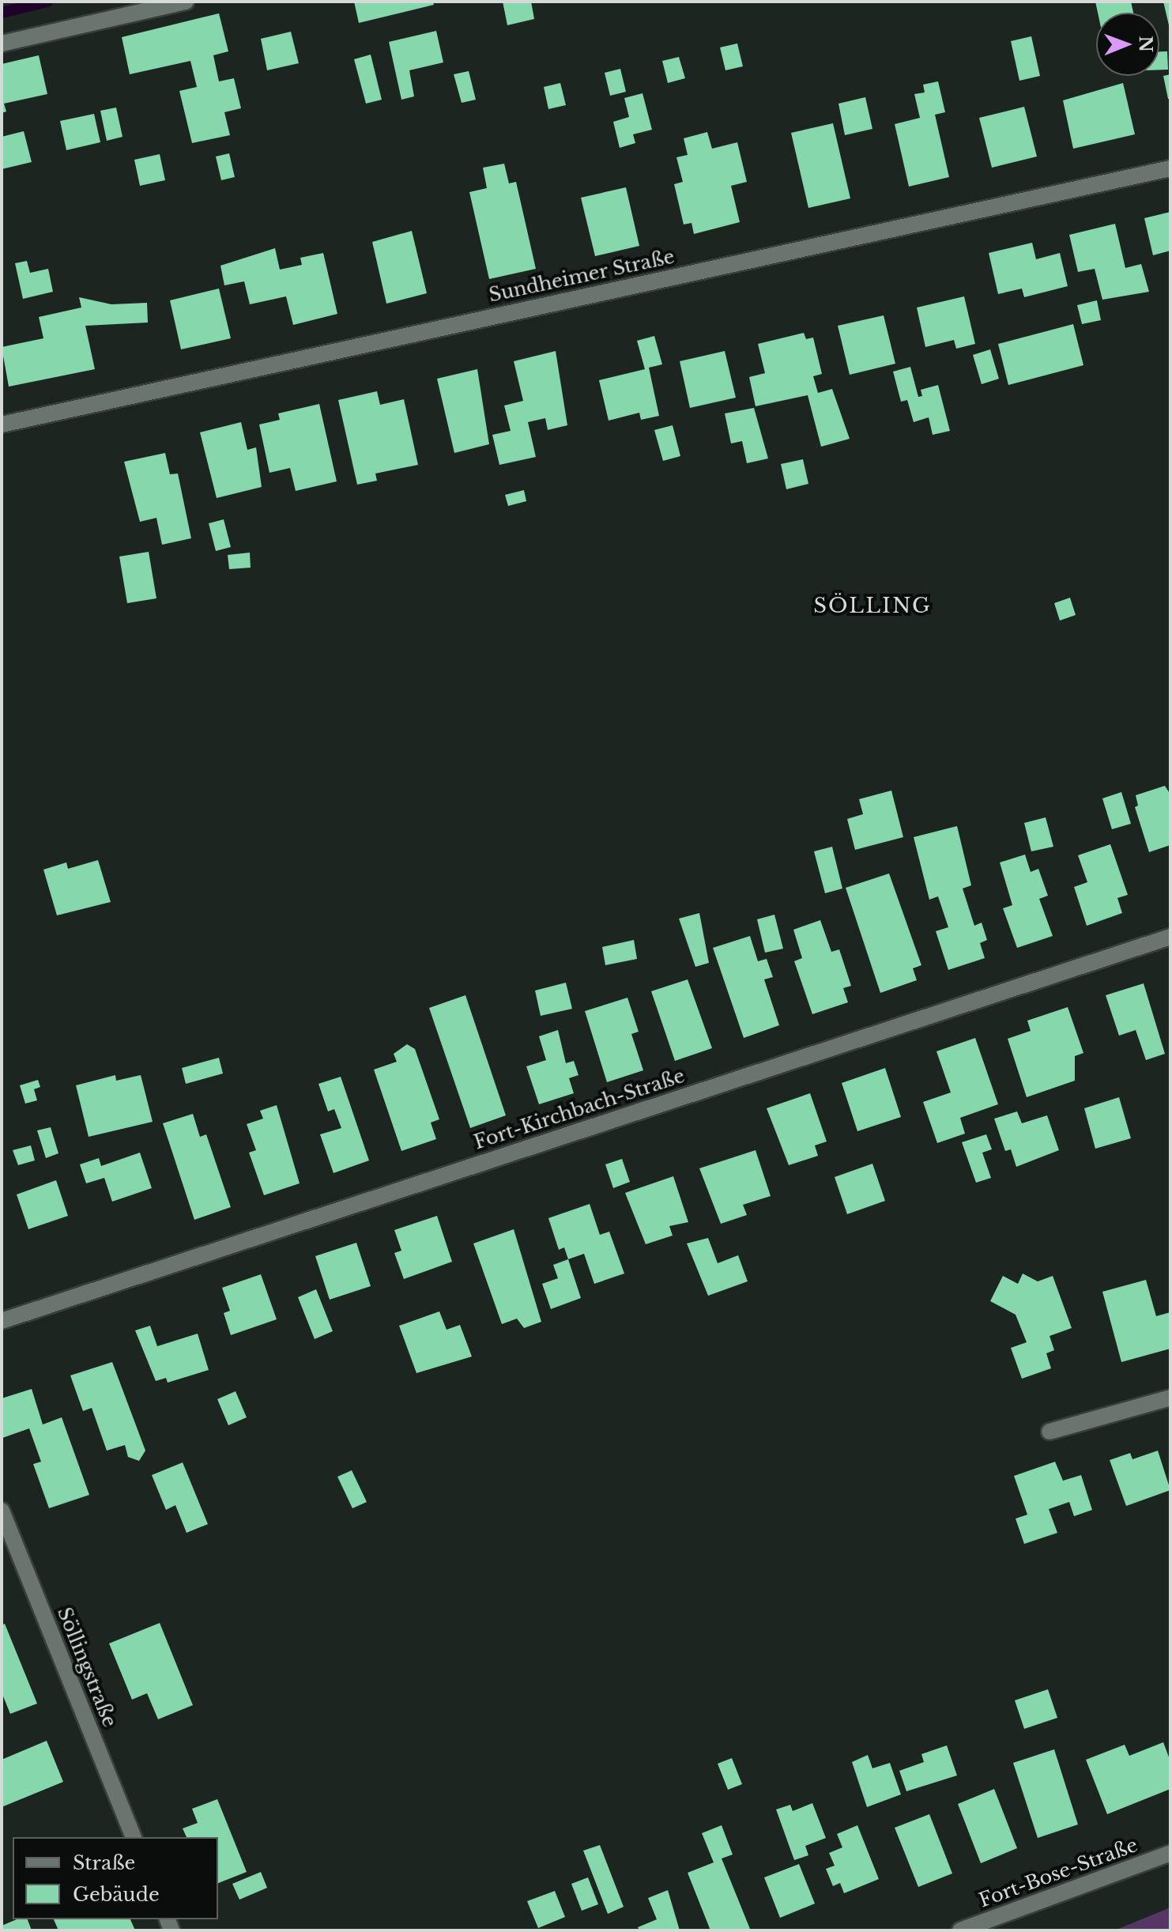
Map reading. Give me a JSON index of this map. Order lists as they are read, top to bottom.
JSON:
{
  "streets": {
    "street": [
      "Sundheimer Straße",
      "Fort-Kirchbach-Straße",
      "Söllingstraße",
      "Fort-Bose-Straße"
    ]
  },
  "districts": ["SÖLLING"],
  "legend": ["Straße", "Gebäude"],
  "north": "right"
}
